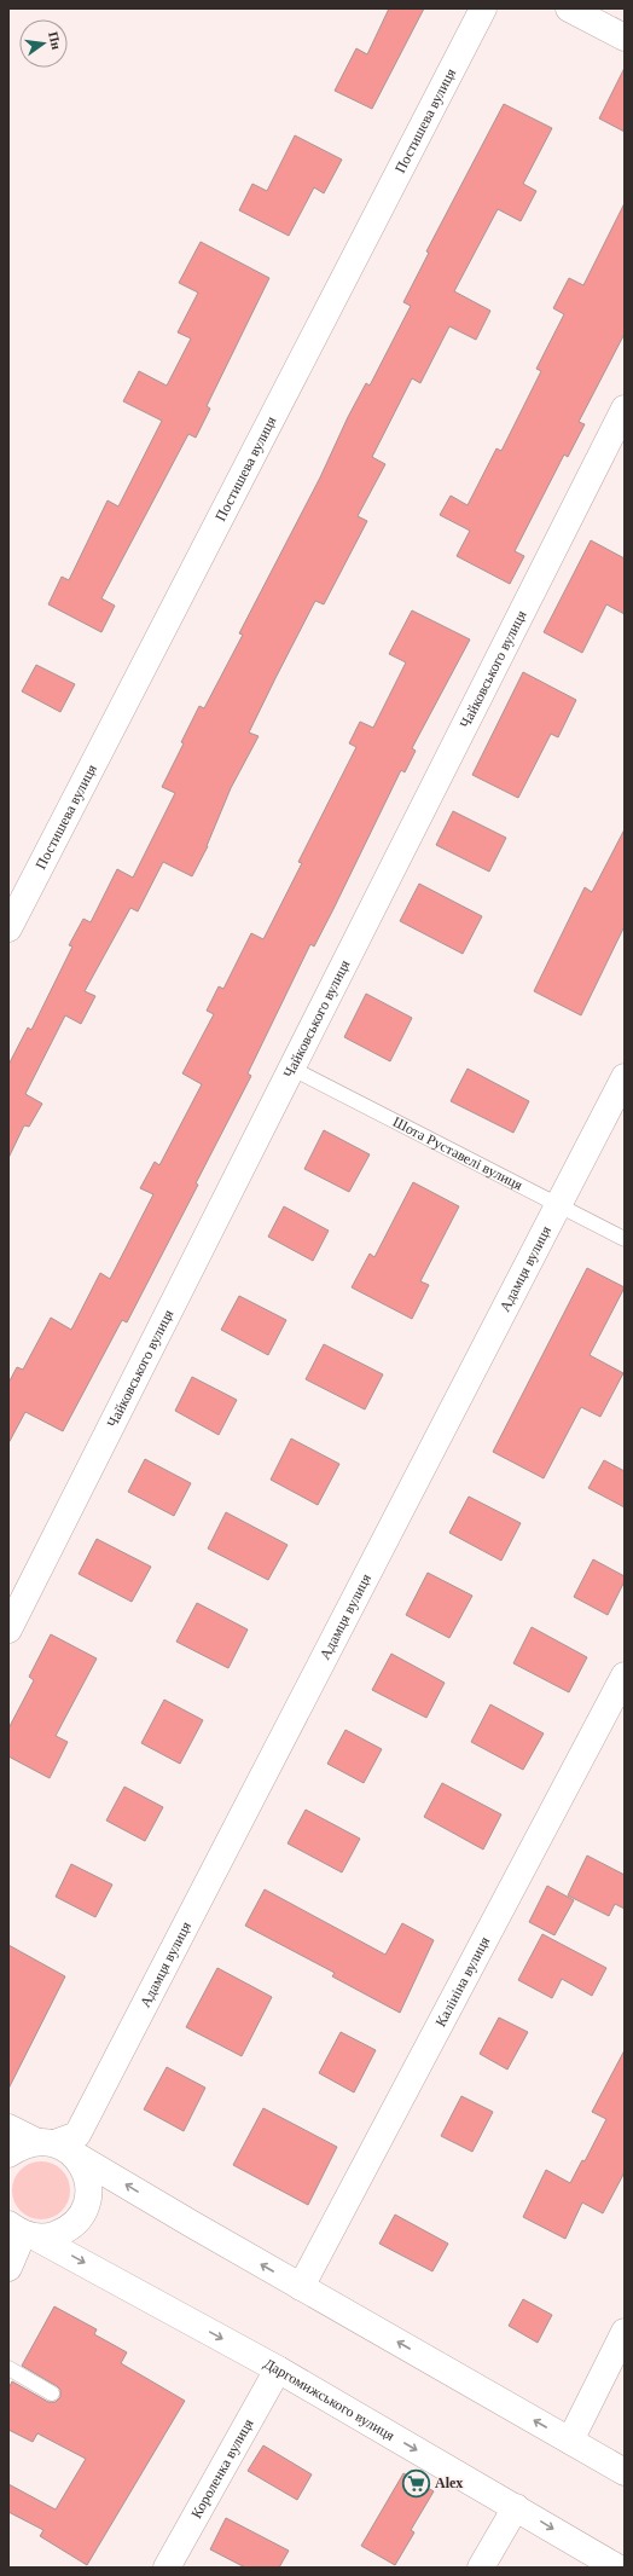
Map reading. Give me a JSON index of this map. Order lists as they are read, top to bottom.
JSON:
{
  "streets": {
    "street": [
      "Постишева вулиця",
      "Чайковського вулиця",
      "Адамця вулиця",
      "Калініна вулиця",
      "Даргомижського вулиця",
      "Короленка вулиця"
    ],
    "lane": ["Шота Руставелі вулиця"]
  },
  "crossings": [
    ["Чайковського вулиця", "Шота Руставелі вулиця"],
    ["Шота Руставелі вулиця", "Адамця вулиця"],
    ["Даргомижського вулиця", "Короленка вулиця"]
  ],
  "places": {
    "supermarket": ["Alex"]
  },
  "north": "right"
}
